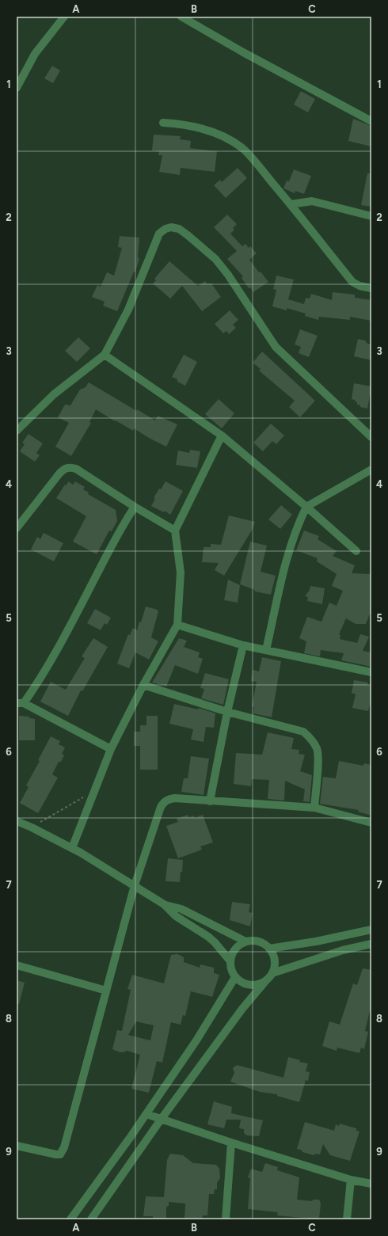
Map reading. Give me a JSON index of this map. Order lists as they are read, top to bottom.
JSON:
{
  "grid": {
    "columns": ["A", "B", "C"],
    "rows": [
      "1",
      "2",
      "3",
      "4",
      "5",
      "6",
      "7",
      "8",
      "9"
    ]
  }
}
